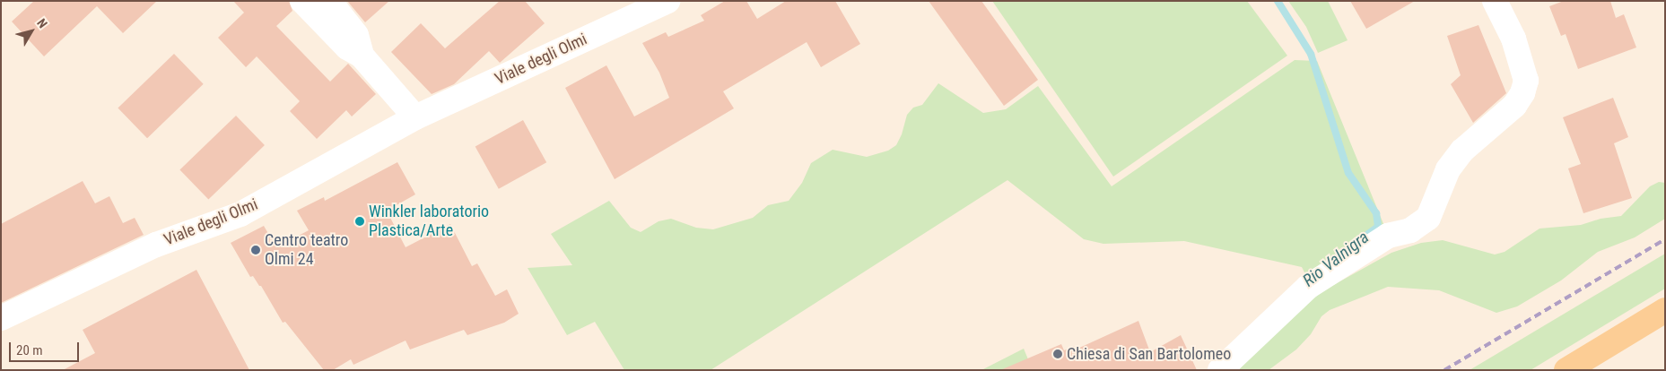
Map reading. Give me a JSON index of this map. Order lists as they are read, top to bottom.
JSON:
{
  "streets": {
    "street": ["Viale degli Olmi"]
  },
  "water": ["Rio Valnigra"],
  "places": ["Winkler laboratorio Plastica/Arte", "Centro teatro Olmi 24", "Chiesa di San Bartolomeo"],
  "scale_bar": "20 m",
  "north": "top right"
}
